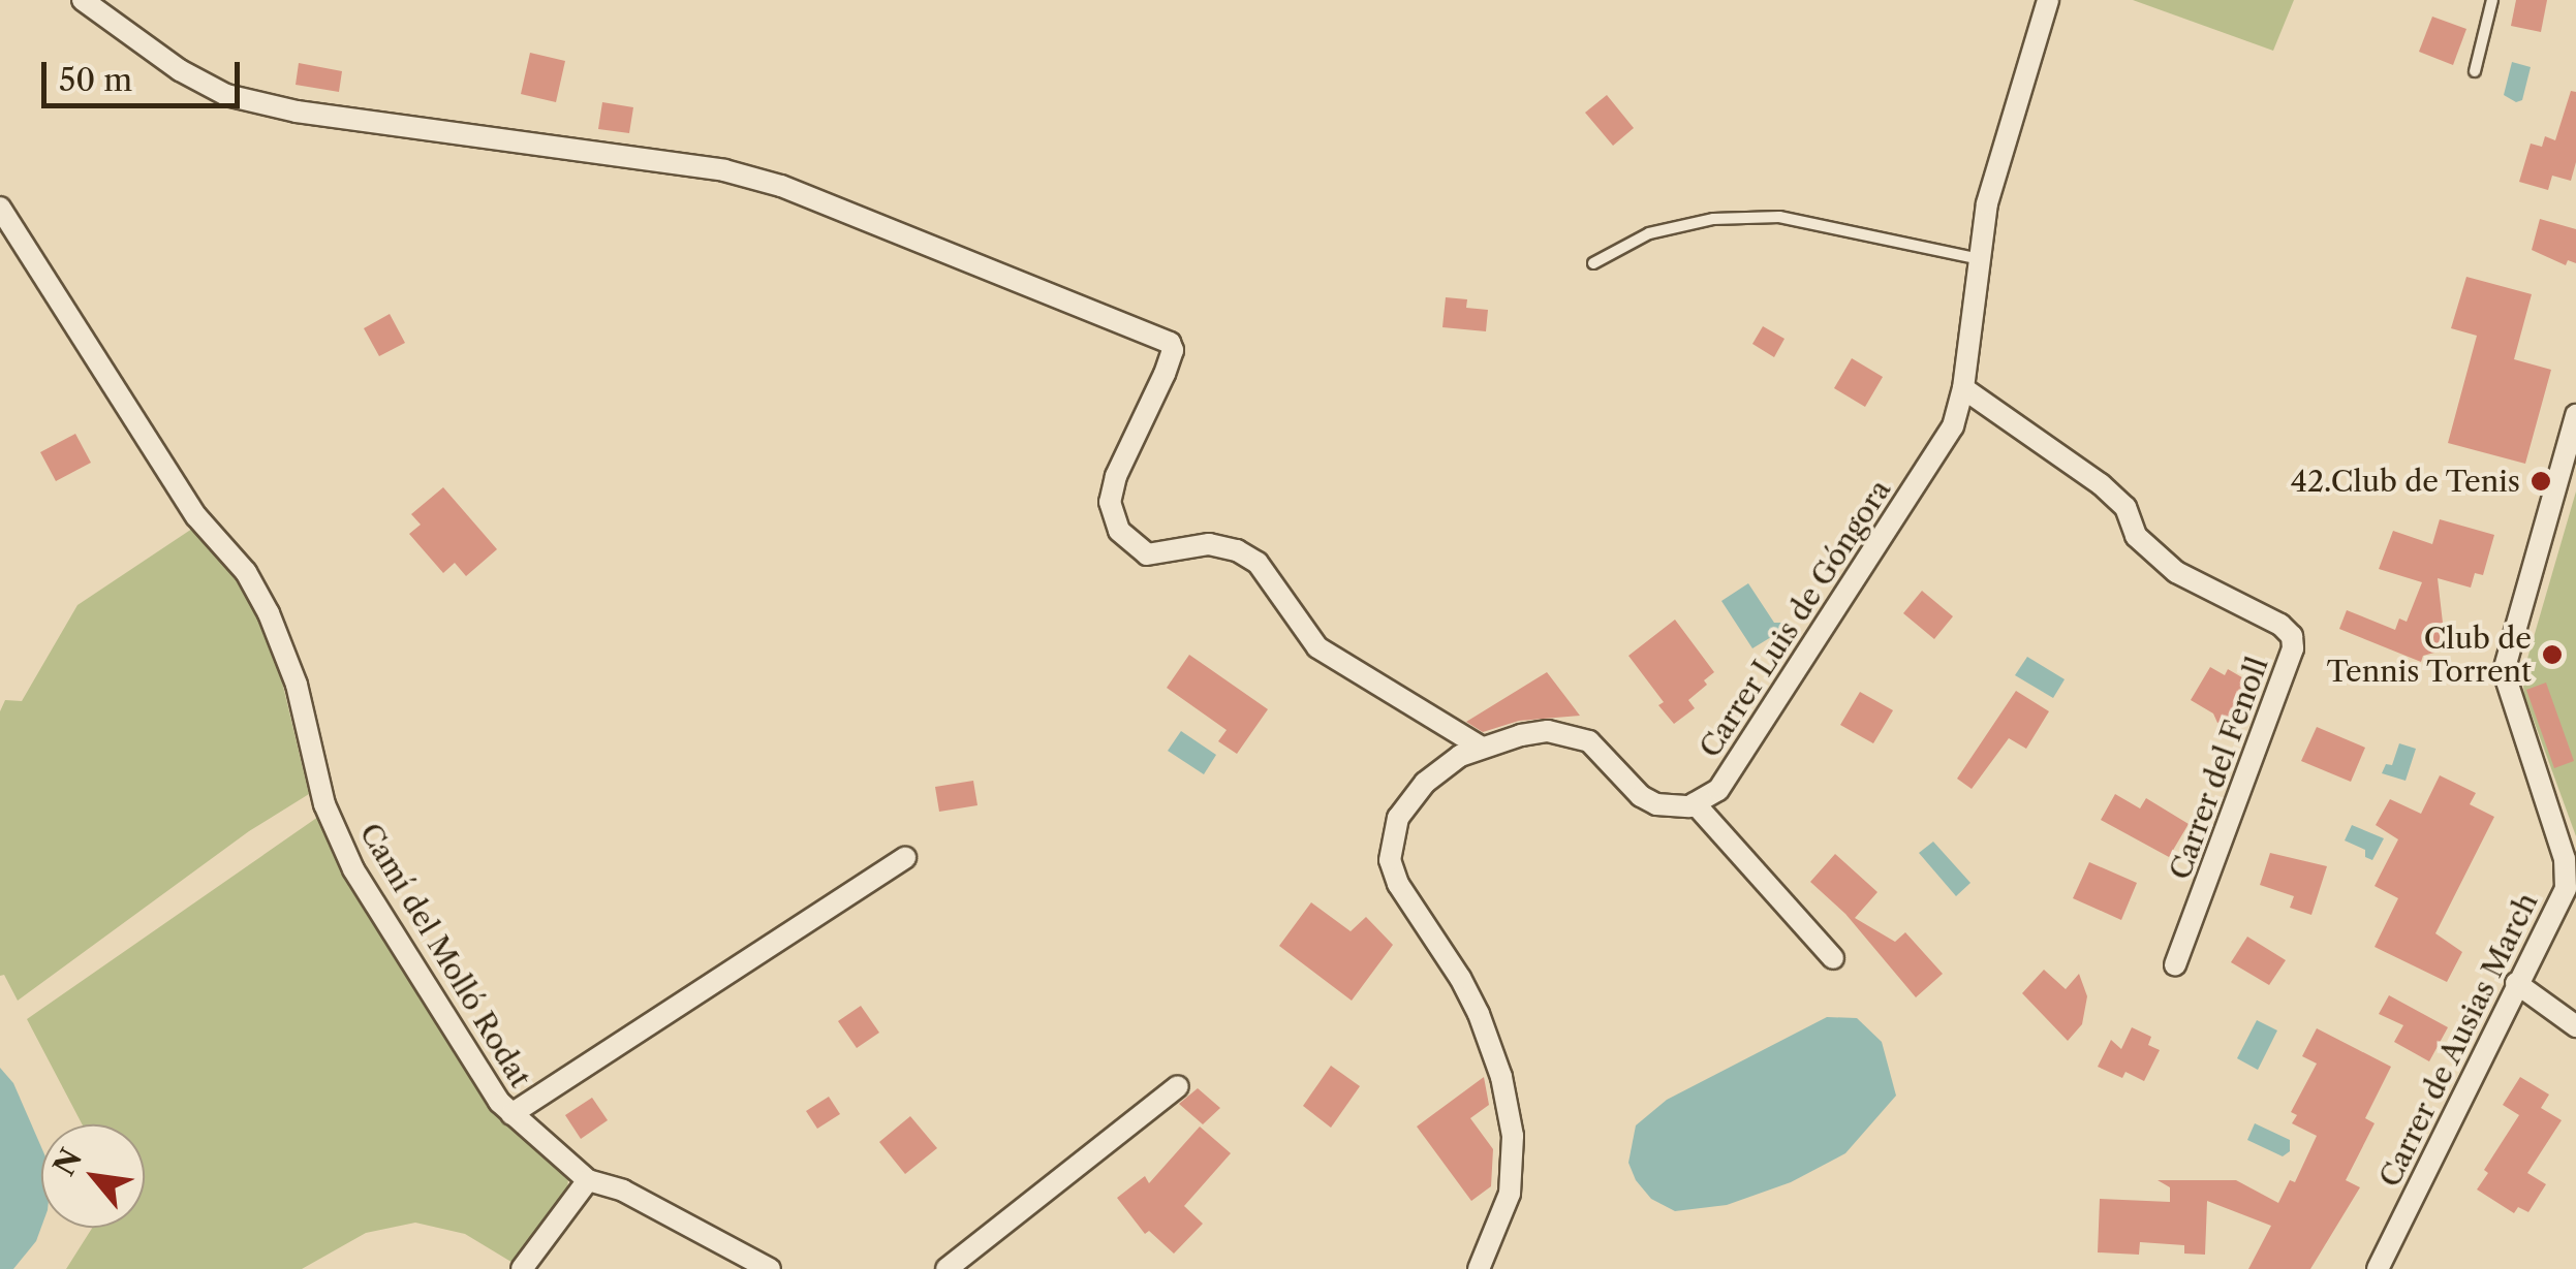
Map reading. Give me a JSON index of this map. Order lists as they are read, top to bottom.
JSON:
{
  "streets": {
    "street": [
      "Carrer Luis de Góngora",
      "Carrer del Fenoll",
      "Camí del Molló Rodat",
      "Carrer de Ausias March"
    ]
  },
  "crossings": [
    ["Carrer Luis de Góngora", "Carrer del Fenoll"]
  ],
  "places": ["42.Club de Tenis", "Club de Tennis Torrent"],
  "scale_bar": "50 m",
  "north": "top left"
}
